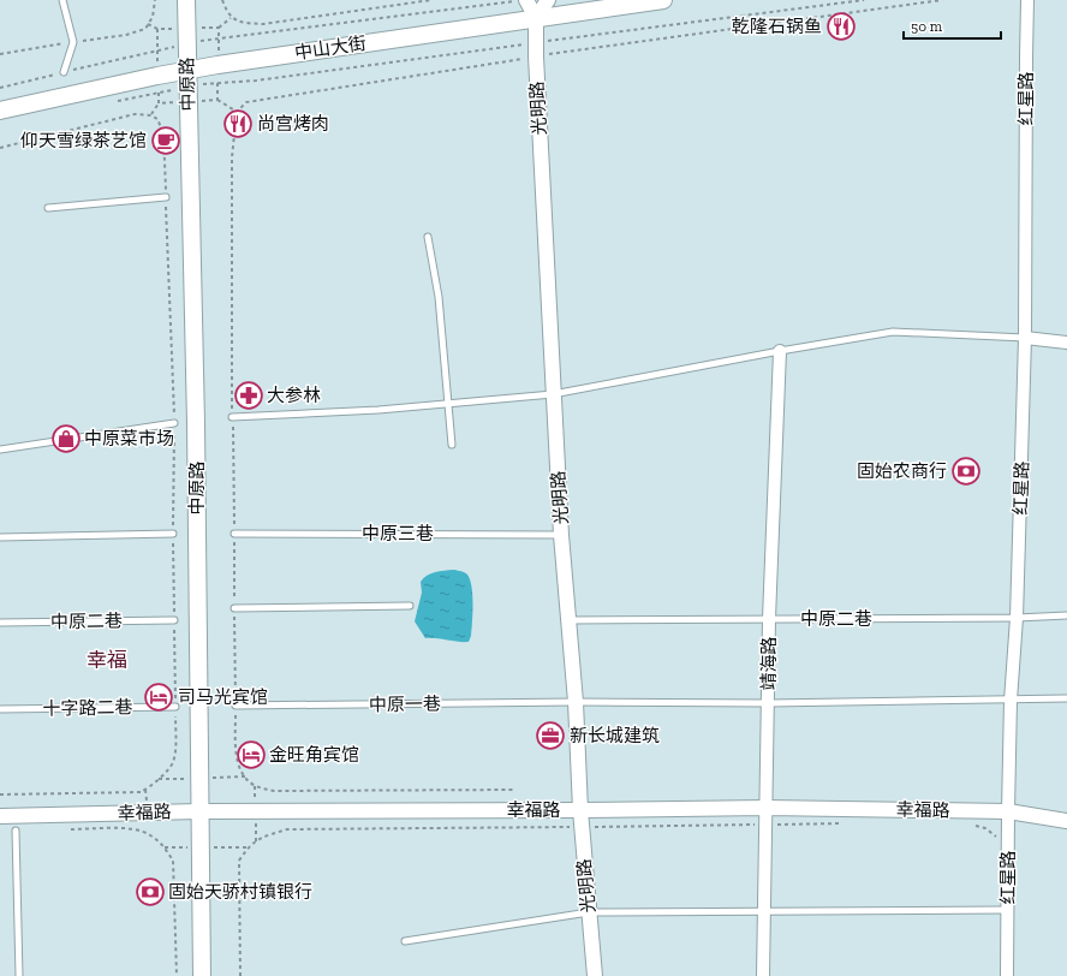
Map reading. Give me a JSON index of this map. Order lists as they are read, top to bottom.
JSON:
{
  "streets": {
    "main road": ["中山大街", "中原路"],
    "street": [
      "红星路",
      "光明路",
      "靖海路",
      "幸福路"
    ],
    "lane": [
      "中原三巷",
      "中原二巷",
      "中原一巷",
      "十字路二巷"
    ]
  },
  "crossings": [
    ["中山大街", "中原路"],
    ["中山大街", "光明路"],
    ["中原路", "幸福路"],
    ["红星路", "中原二巷"],
    ["红星路", "中原一巷"],
    ["红星路", "幸福路"],
    ["光明路", "中原三巷"],
    ["光明路", "中原二巷"],
    ["光明路", "中原一巷"],
    ["光明路", "幸福路"],
    ["中原二巷", "靖海路"],
    ["靖海路", "中原一巷"],
    ["靖海路", "幸福路"]
  ],
  "districts": ["幸福"],
  "places": {
    "restaurant": ["乾隆石锅鱼", "尚宫烤肉"],
    "cafe": ["仰天雪绿茶艺馆"],
    "pharmacy": ["大参林"],
    "shop": ["中原菜市场"],
    "bank": ["固始农商行", "固始天骄村镇银行"],
    "hotel": ["司马光宾馆", "金旺角宾馆"],
    "office": ["新长城建筑"]
  },
  "scale_bar": "50 m"
}
